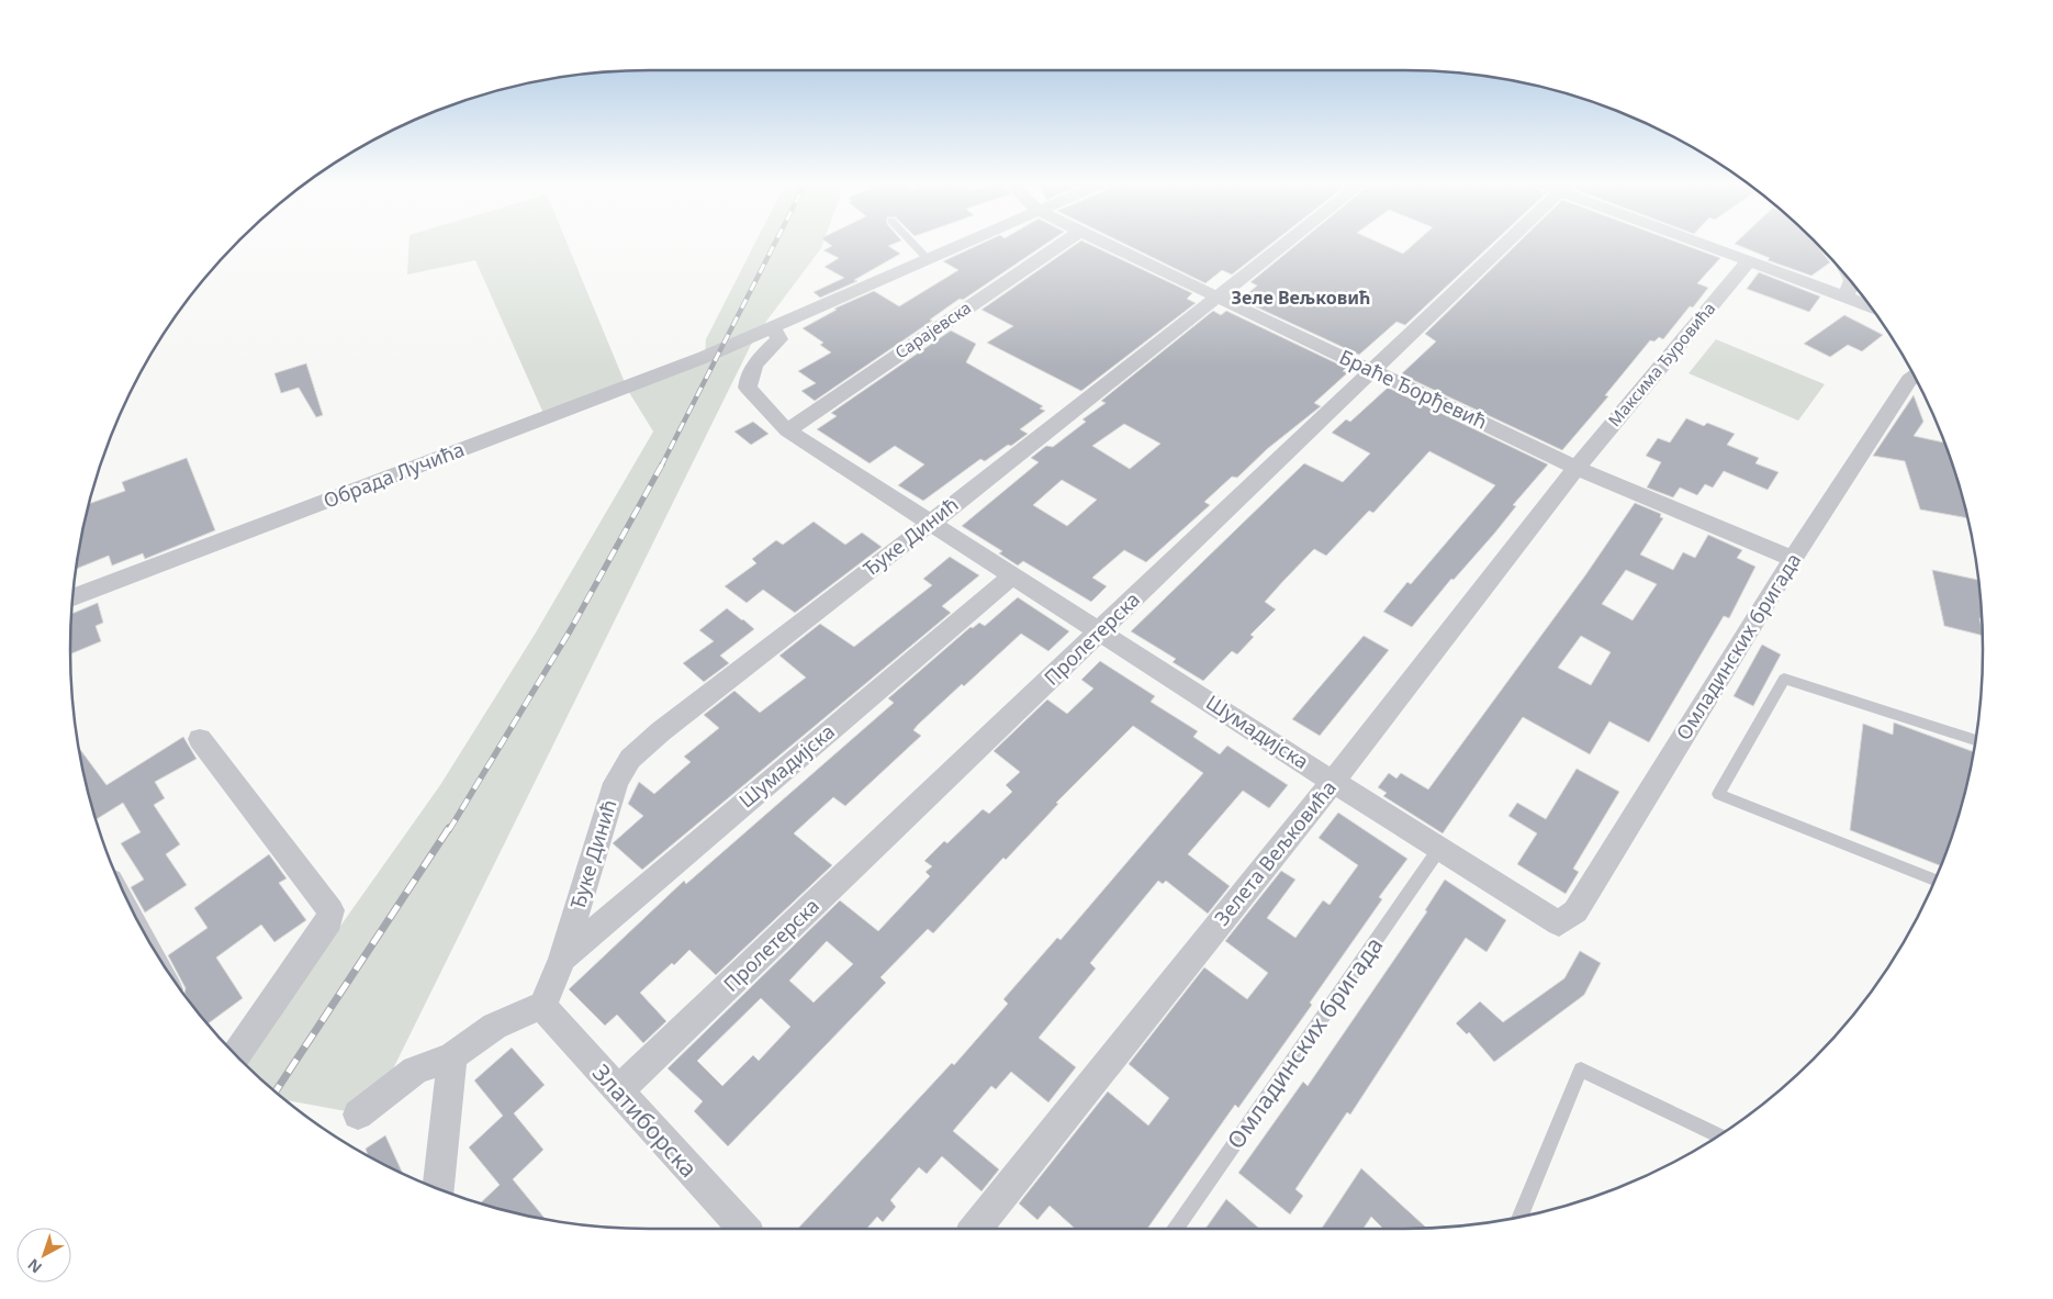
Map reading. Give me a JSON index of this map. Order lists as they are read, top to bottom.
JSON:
{
  "streets": {
    "street": [
      "Сарајевска",
      "Максима Ђуровића",
      "Браће Ђорђевић",
      "Обрада Лучића",
      "Ђуке Динић",
      "Пролетерска",
      "Омладинских бригада",
      "Шумадијска",
      "Зелета Вељковића",
      "Златиборска"
    ]
  },
  "crossings": [
    ["Сарајевска", "Шумадијска"],
    ["Максима Ђуровића", "Браће Ђорђевић"],
    ["Максима Ђуровића", "Зелета Вељковића"],
    ["Браће Ђорђевић", "Ђуке Динић"],
    ["Браће Ђорђевић", "Пролетерска"],
    ["Браће Ђорђевић", "Омладинских бригада"],
    ["Браће Ђорђевић", "Зелета Вељковића"],
    ["Обрада Лучића", "Шумадијска"],
    ["Ђуке Динић", "Шумадијска"],
    ["Пролетерска", "Шумадијска"],
    ["Пролетерска", "Златиборска"],
    ["Омладинских бригада", "Шумадијска"],
    ["Шумадијска", "Зелета Вељковића"]
  ],
  "districts": ["Зеле Вељковић"],
  "north": "bottom left"
}
